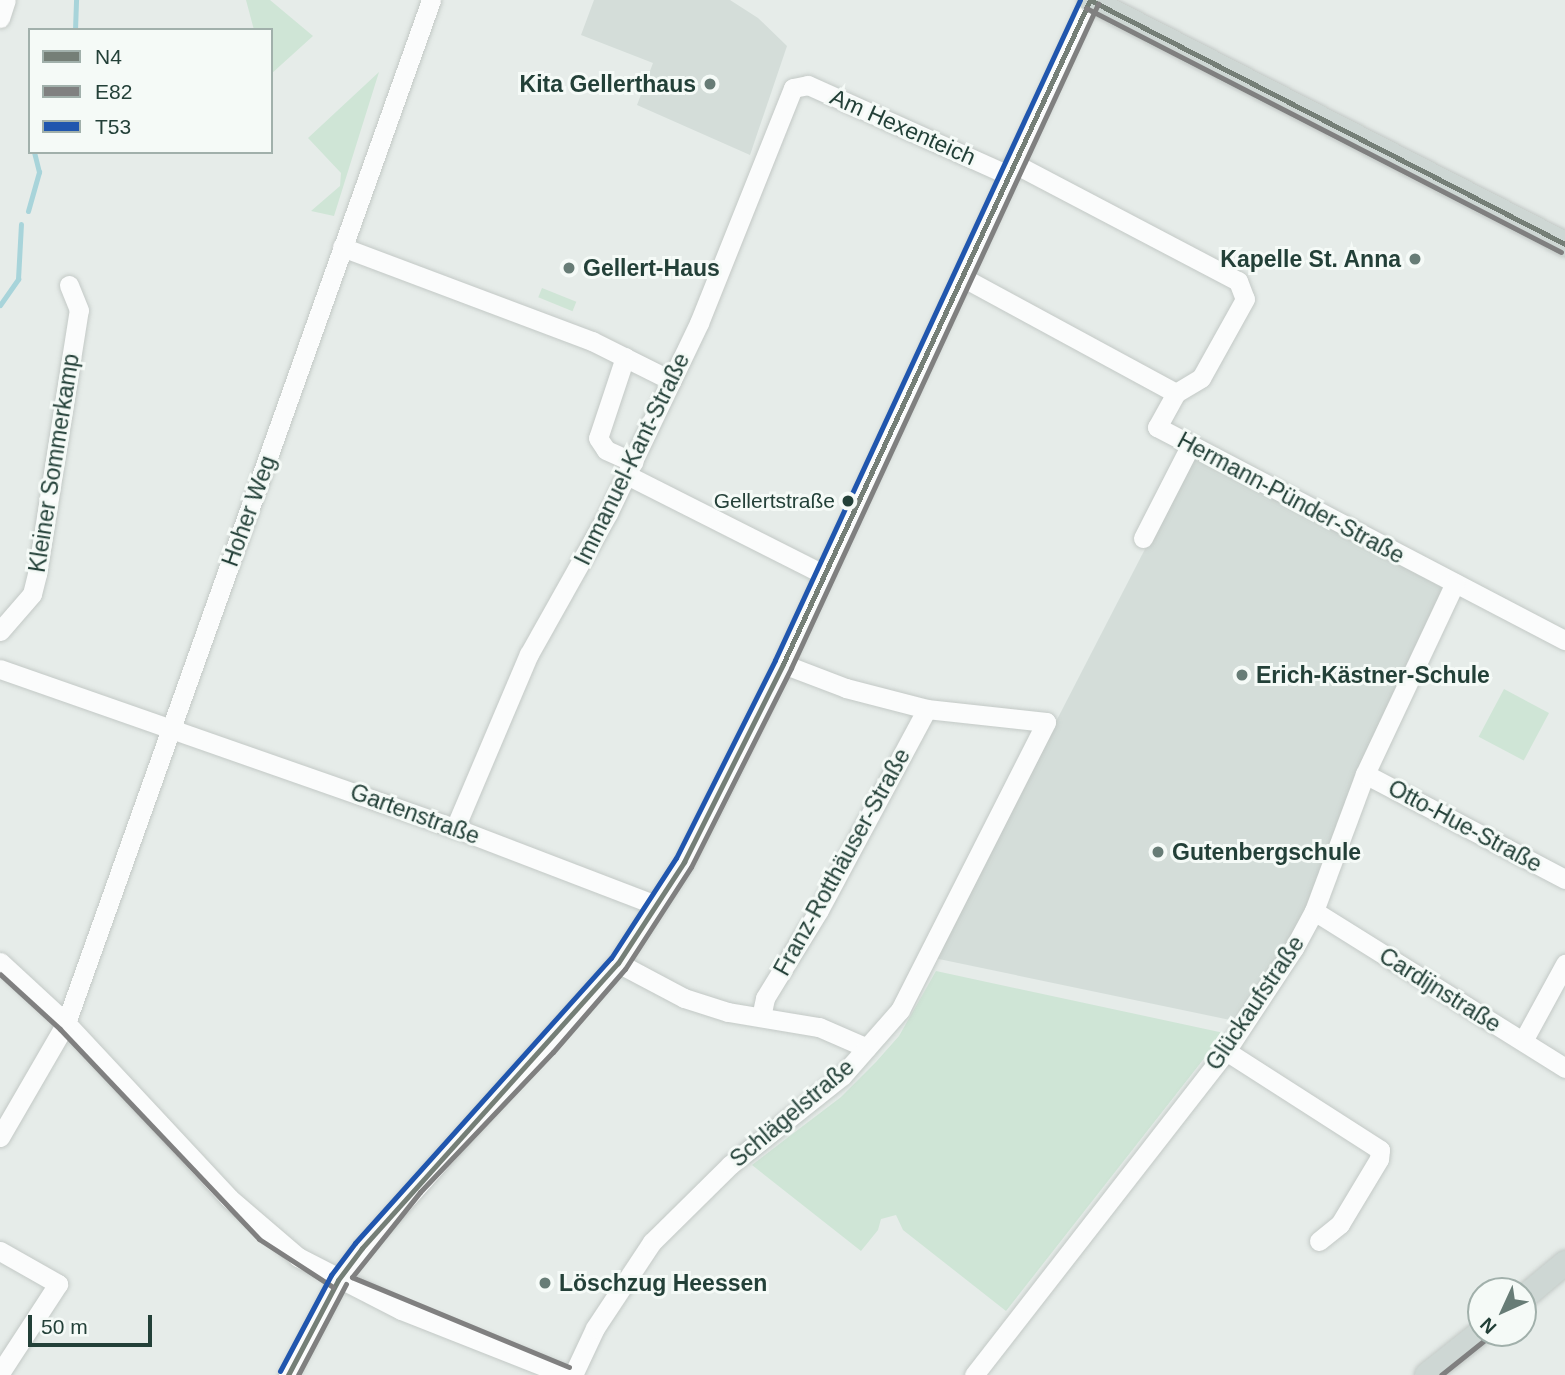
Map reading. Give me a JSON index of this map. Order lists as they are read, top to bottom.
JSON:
{
  "streets": {
    "street": [
      "Am Hexenteich",
      "Immanuel-Kant-Straße",
      "Kleiner Sommerkamp",
      "Hermann-Pünder-Straße",
      "Hoher Weg",
      "Gartenstraße",
      "Otto-Hue-Straße",
      "Franz-Rotthäuser-Straße",
      "Cardijnstraße",
      "Glückaufstraße",
      "Schlägelstraße"
    ]
  },
  "crossings": [
    ["Am Hexenteich", "Immanuel-Kant-Straße"],
    ["Am Hexenteich", "Hermann-Pünder-Straße"],
    ["Immanuel-Kant-Straße", "Gartenstraße"],
    ["Hermann-Pünder-Straße", "Glückaufstraße"],
    ["Hoher Weg", "Gartenstraße"],
    ["Otto-Hue-Straße", "Glückaufstraße"],
    ["Franz-Rotthäuser-Straße", "Schlägelstraße"],
    ["Cardijnstraße", "Glückaufstraße"]
  ],
  "places": [
    "Kita Gellerthaus",
    "Kapelle St. Anna",
    "Gellert-Haus",
    "Gellertstraße",
    "Erich-Kästner-Schule",
    "Gutenbergschule",
    "Löschzug Heessen"
  ],
  "lines": ["transit line N4", "transit line T53", "transit line E82"],
  "legend": ["N4", "E82", "T53"],
  "scale_bar": "50 m",
  "north": "bottom left"
}
